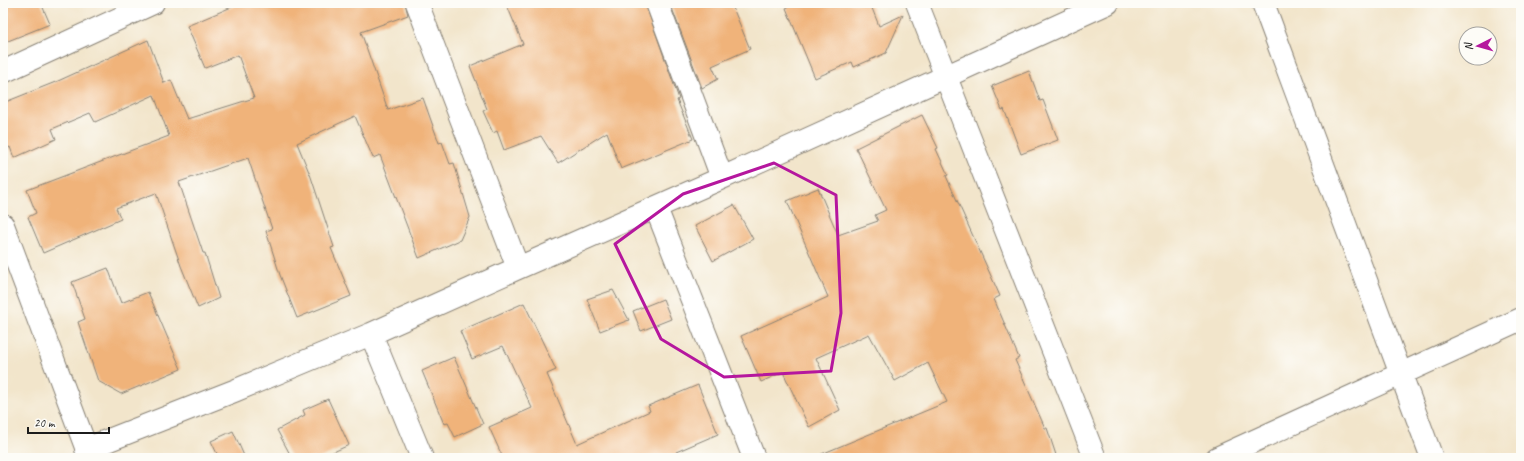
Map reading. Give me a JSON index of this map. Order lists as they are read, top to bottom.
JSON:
{
  "scale_bar": "20 m",
  "north": "left"
}
